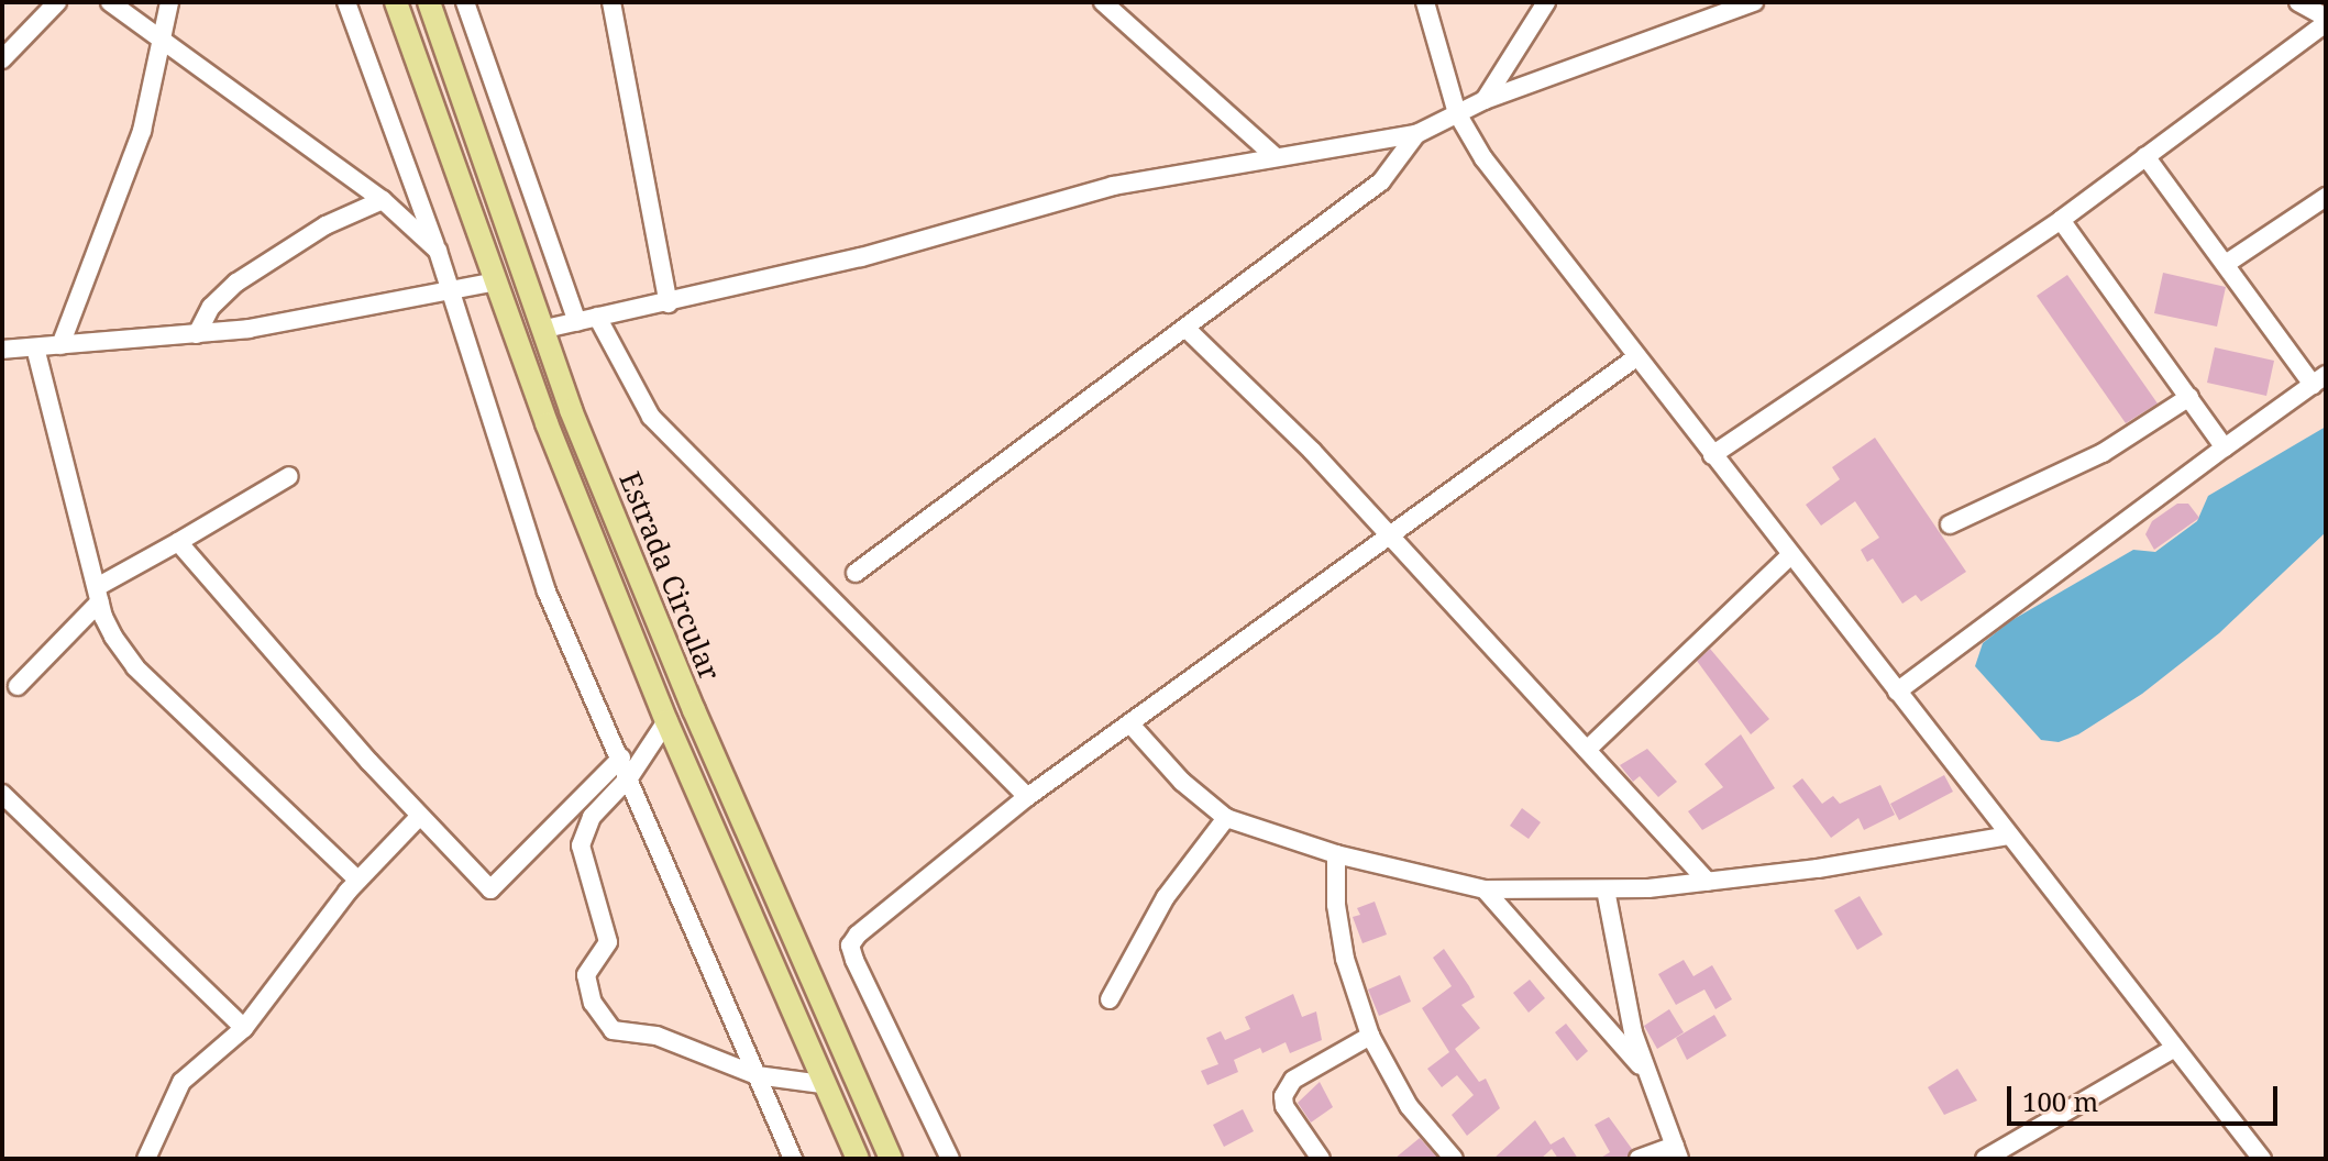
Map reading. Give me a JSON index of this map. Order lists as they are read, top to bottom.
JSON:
{
  "streets": {
    "main road": ["Estrada Circular"]
  },
  "scale_bar": "100 m"
}
